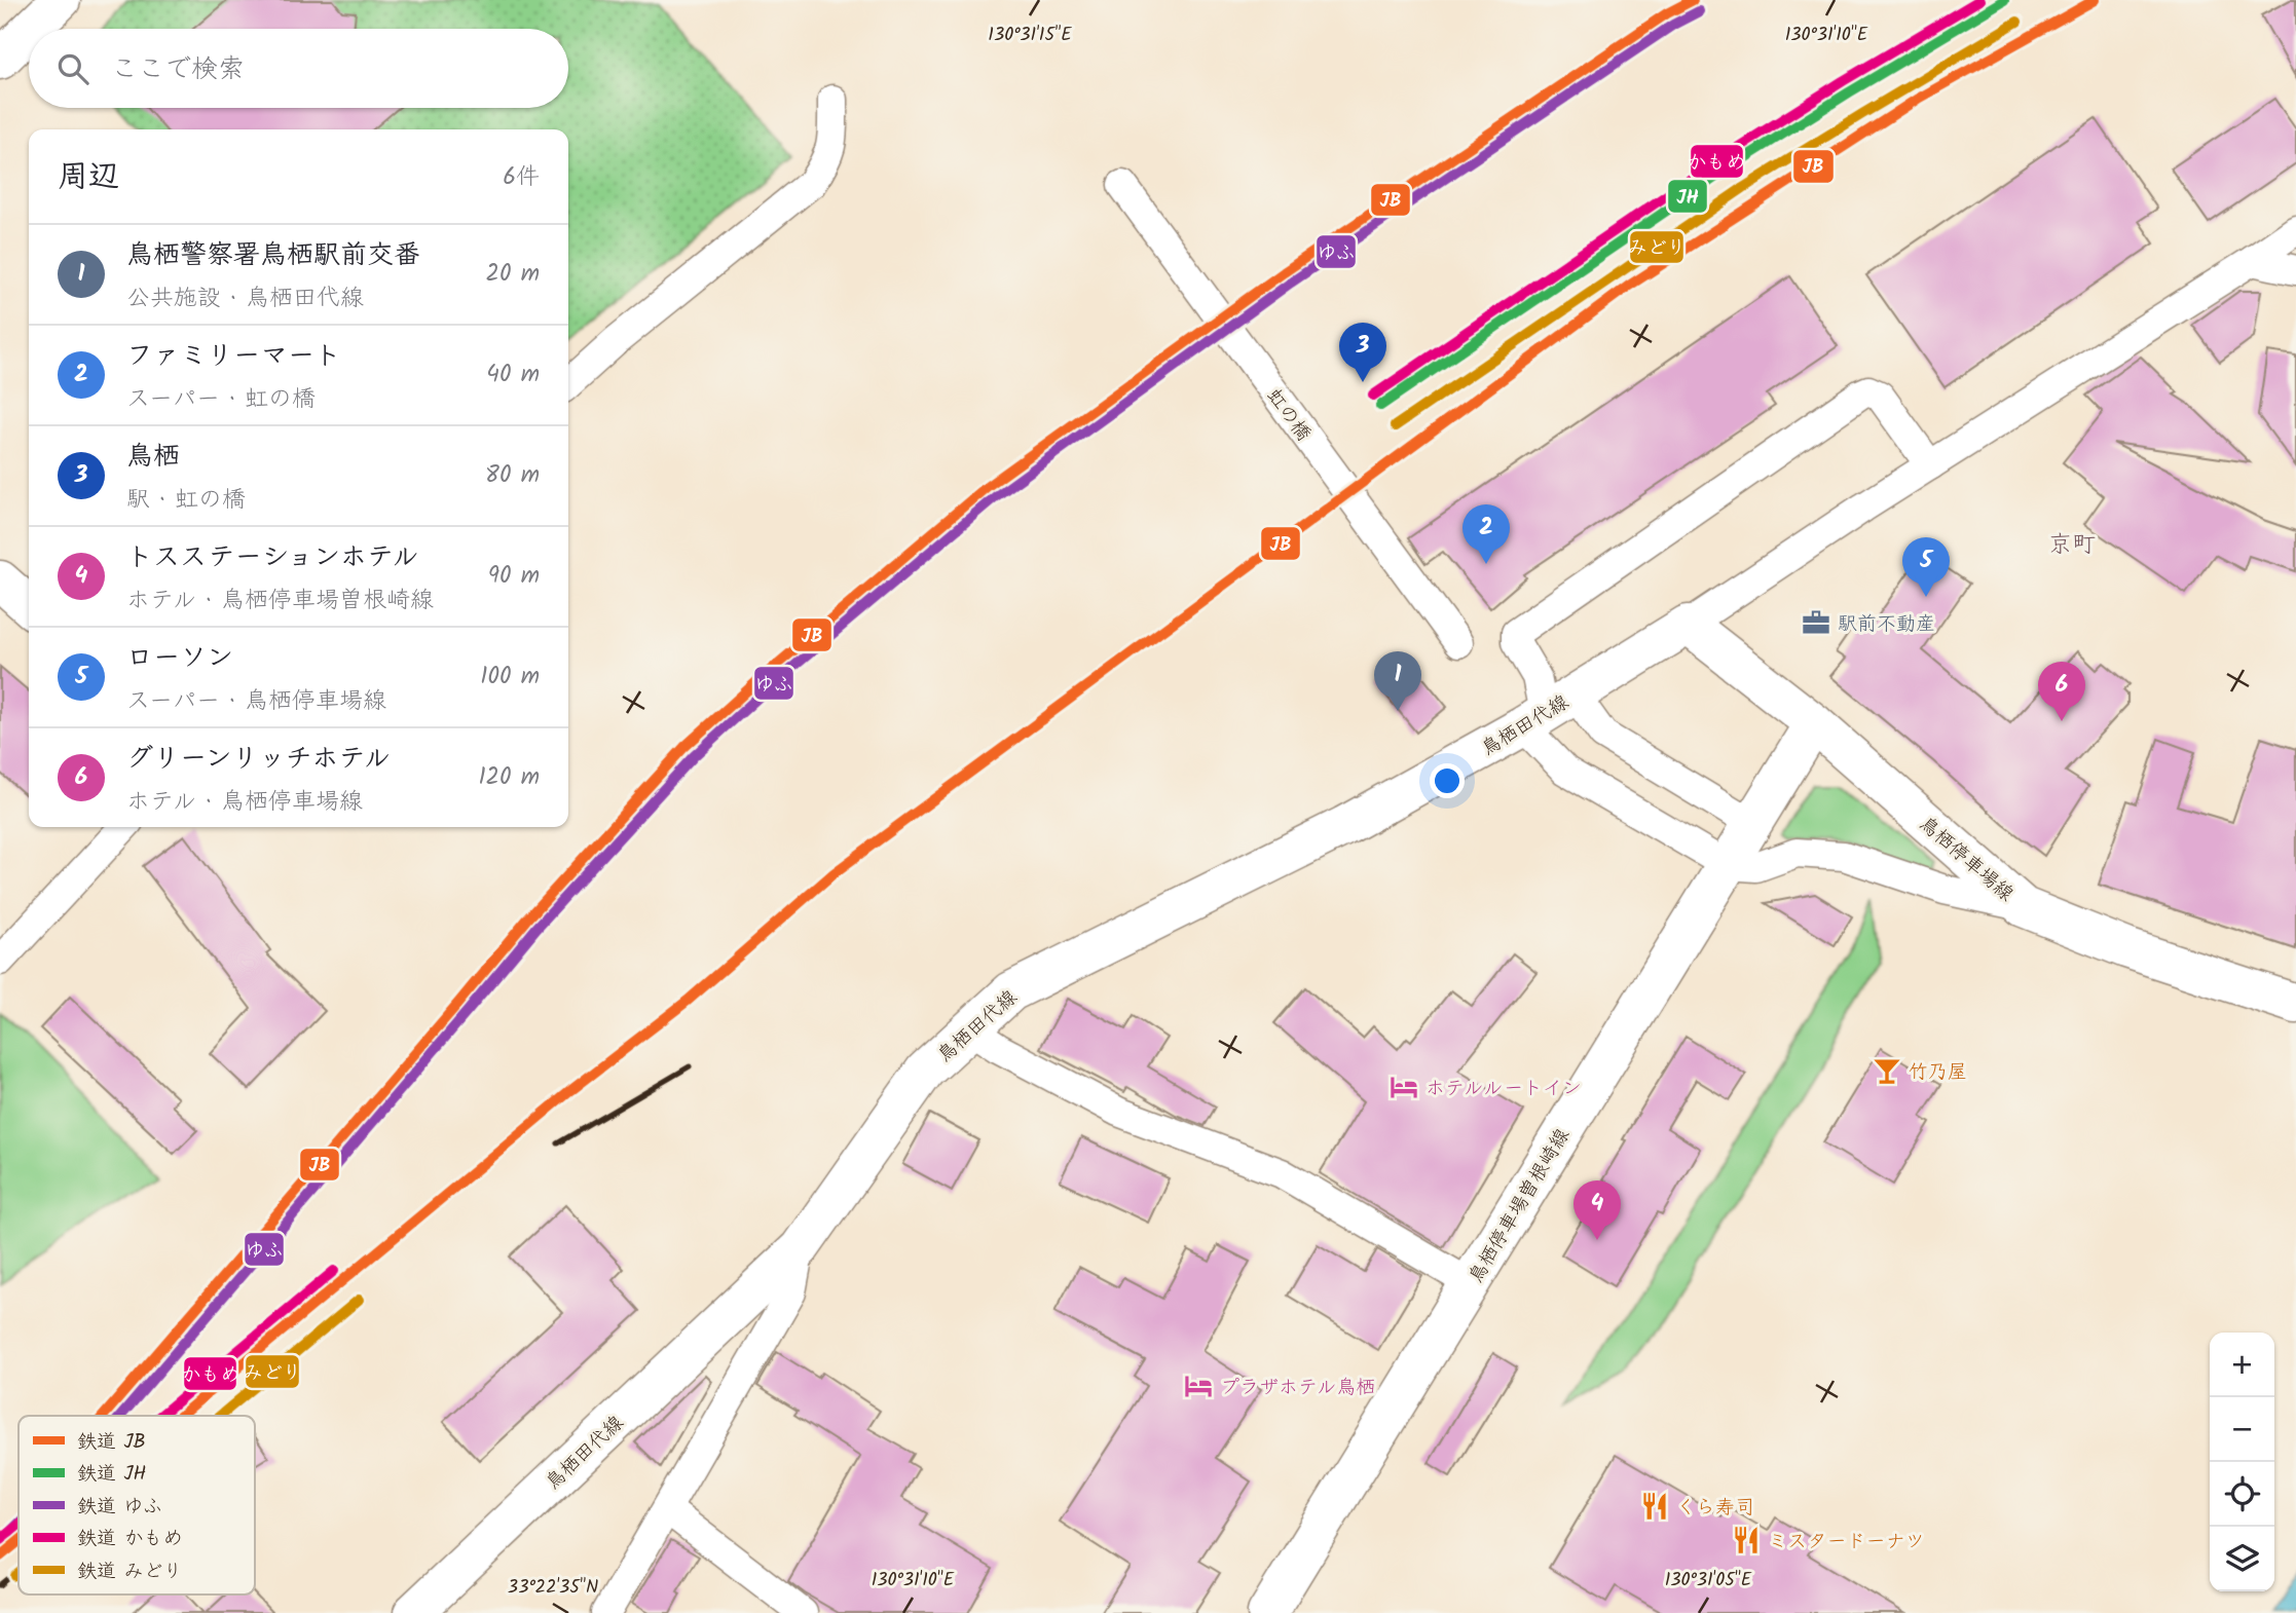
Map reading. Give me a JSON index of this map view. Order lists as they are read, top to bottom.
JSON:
{
  "streets": {
    "main road": ["鳥栖田代線", "鳥栖停車場線", "鳥栖停車場曽根崎線"],
    "street": ["虹の橋"]
  },
  "crossings": [
    ["鳥栖田代線", "鳥栖停車場線"],
    ["鳥栖停車場線", "鳥栖停車場曽根崎線"]
  ],
  "districts": ["京町"],
  "places": {
    "office": ["駅前不動産"],
    "bar": ["竹乃屋"],
    "hotel": ["ホテルルートイン", "プラザホテル鳥栖"],
    "restaurant": ["くら寿司", "ミスタードーナツ"]
  },
  "lines": [
    "rail line JB",
    "rail line JH",
    "rail line かもめ",
    "rail line ゆふ",
    "rail line みどり"
  ],
  "legend": [
    "鉄道 JB",
    "鉄道 JH",
    "鉄道 ゆふ",
    "鉄道 かもめ",
    "鉄道 みどり"
  ],
  "page": {
    "search": "ここで検索",
    "heading": ["周辺", "6件"],
    "list": [
      {
        "mark": "1",
        "name": "鳥栖警察署鳥栖駅前交番",
        "note": "公共施設 · 鳥栖田代線",
        "value": "20 m"
      },
      {
        "mark": "2",
        "name": "ファミリーマート",
        "note": "スーパー · 虹の橋",
        "value": "40 m"
      },
      {
        "mark": "3",
        "name": "鳥栖",
        "note": "駅 · 虹の橋",
        "value": "80 m"
      },
      {
        "mark": "4",
        "name": "トスステーションホテル",
        "note": "ホテル · 鳥栖停車場曽根崎線",
        "value": "90 m"
      },
      {
        "mark": "5",
        "name": "ローソン",
        "note": "スーパー · 鳥栖停車場線",
        "value": "100 m"
      },
      {
        "mark": "6",
        "name": "グリーンリッチホテル",
        "note": "ホテル · 鳥栖停車場線",
        "value": "120 m"
      }
    ],
    "pins": [
      "3",
      "2",
      "5",
      "1",
      "6",
      "4"
    ],
    "map_buttons": ["+", "−"]
  },
  "coordinates": [
    "130°31'15\"E",
    "130°31'10\"E",
    "130°31'05\"E",
    "33°22'35\"N"
  ]
}
